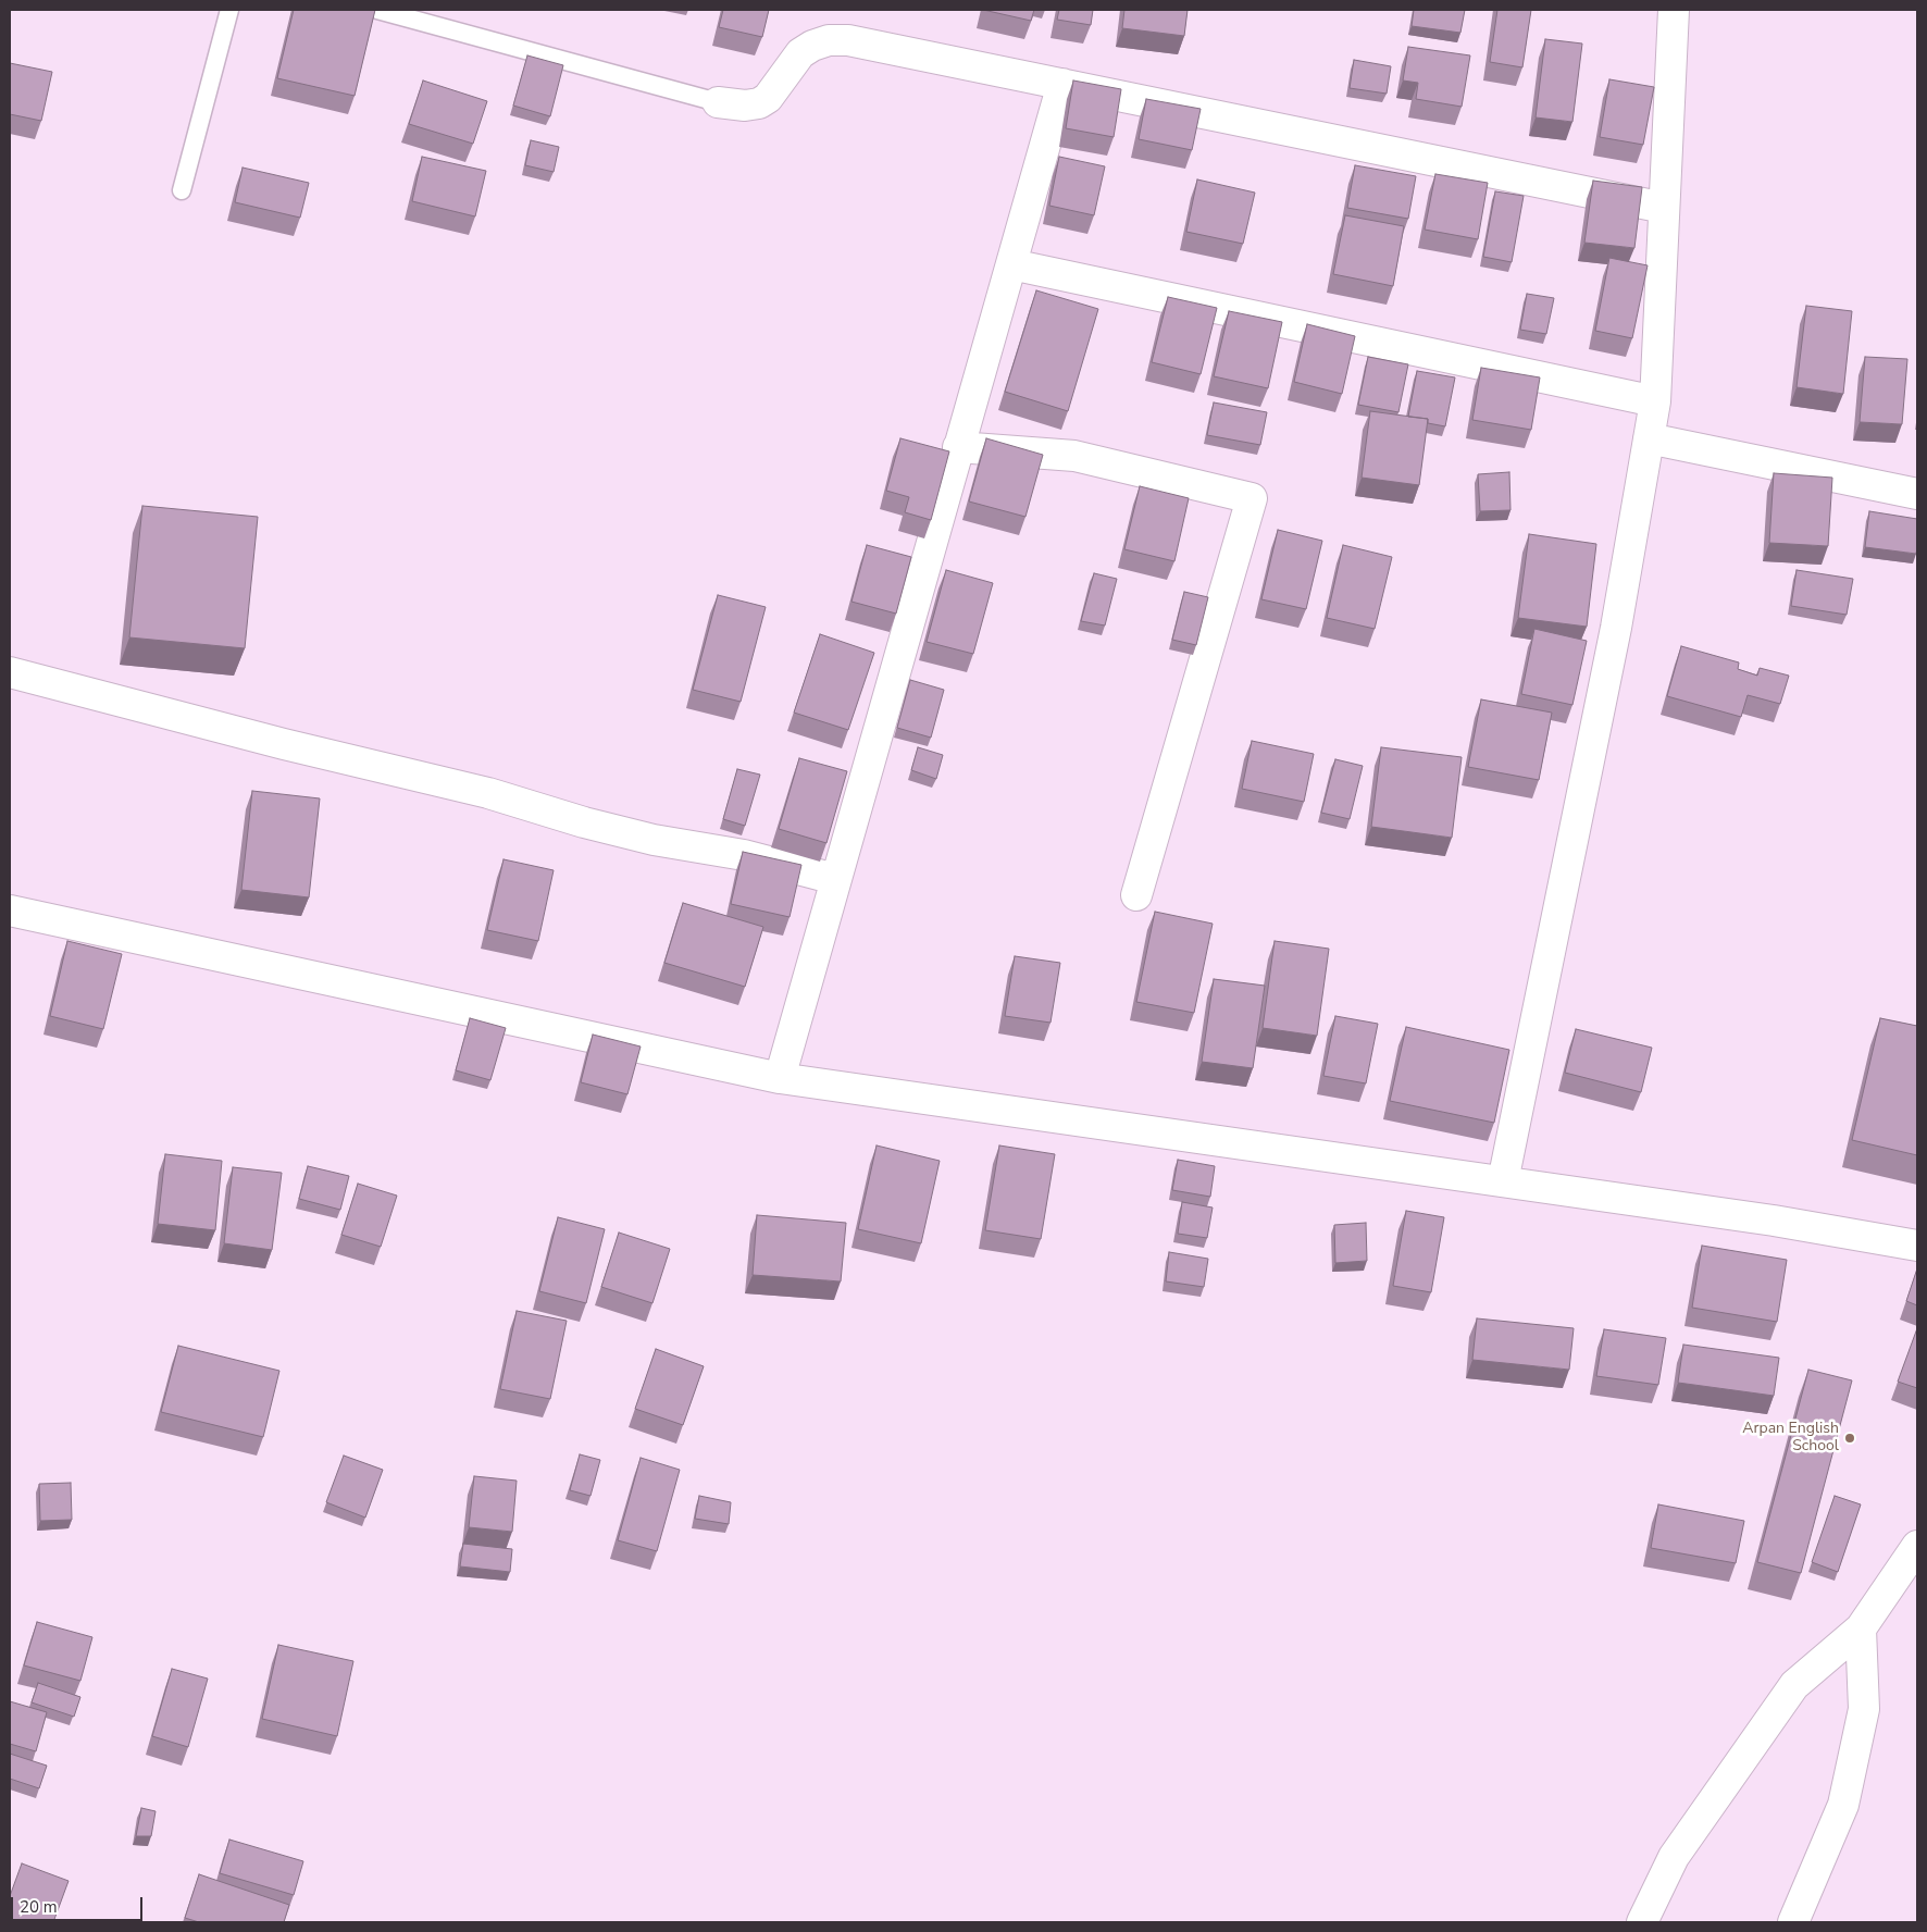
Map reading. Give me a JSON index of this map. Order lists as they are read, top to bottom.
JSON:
{
  "places": ["Arpan English School"],
  "scale_bar": "20 m"
}
